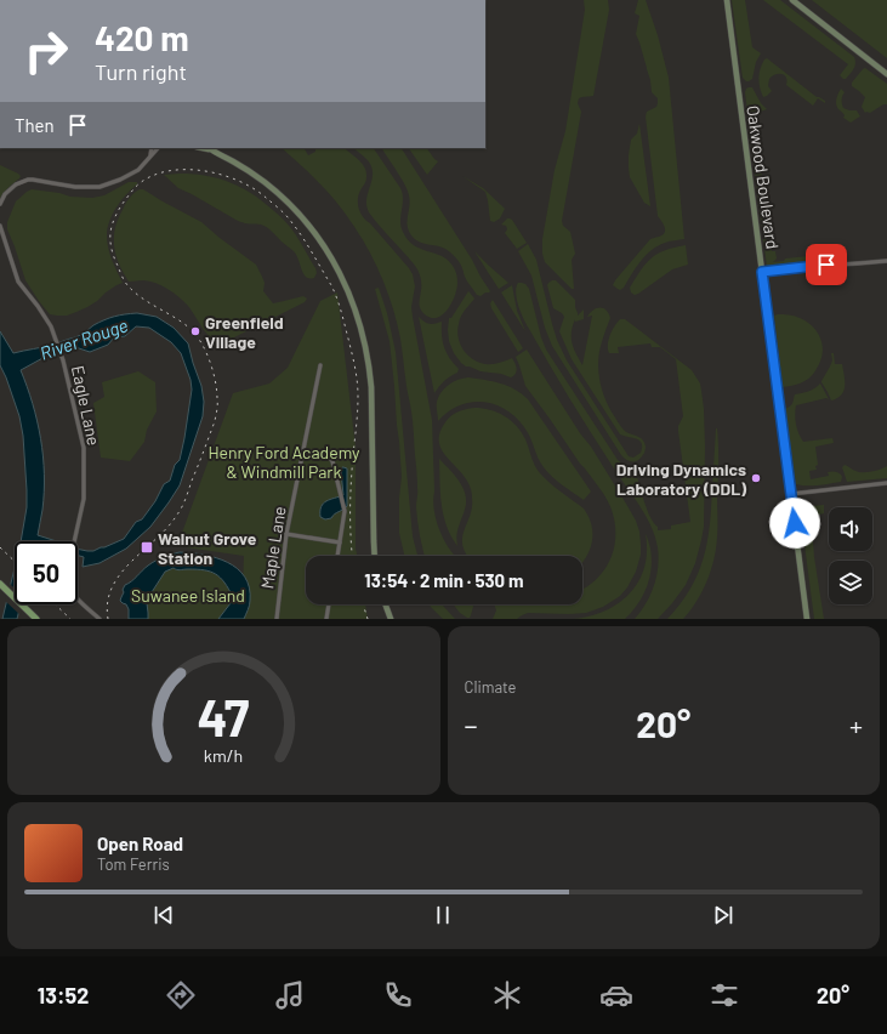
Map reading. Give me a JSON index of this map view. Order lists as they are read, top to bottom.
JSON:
{
  "streets": {
    "main road": ["Oakwood Boulevard"],
    "street": ["Eagle Lane", "Maple Lane"]
  },
  "water": ["River Rouge"],
  "parks": ["Henry Ford Academy & Windmill Park", "Suwanee Island"],
  "places": {
    "other": ["Greenfield Village", "Driving Dynamics Laboratory (DDL)"],
    "transit": ["Walnut Grove Station"]
  },
  "page": {
    "turn": ["420 m", "Turn right"],
    "then": "Then",
    "limit": "50",
    "trip": "13:54 · 2 min · 530 m",
    "tile": "Climate",
    "heat": ["−", "20°", "+"],
    "song": ["Open Road", "Tom Ferris"],
    "tabs": ["13:52", "20°"],
    "gauge": ["47", "km/h"]
  }
}
